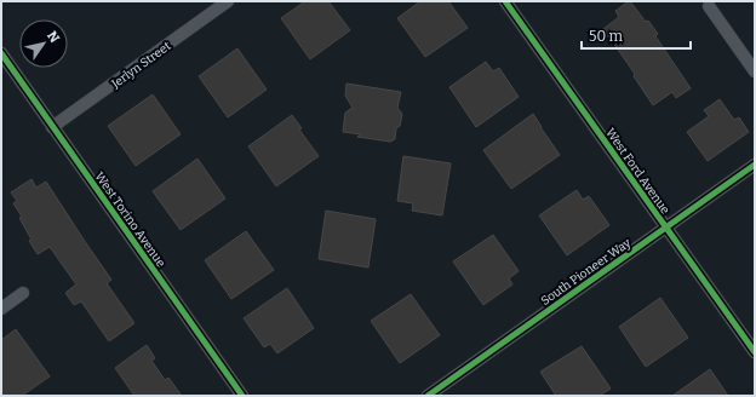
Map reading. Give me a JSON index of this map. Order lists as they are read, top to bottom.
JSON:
{
  "streets": {
    "street": [
      "Jerlyn Street",
      "West Ford Avenue",
      "West Torino Avenue",
      "South Pioneer Way"
    ]
  },
  "crossings": [
    ["Jerlyn Street", "West Torino Avenue"],
    ["West Ford Avenue", "South Pioneer Way"]
  ],
  "scale_bar": "50 m",
  "north": "top right"
}
